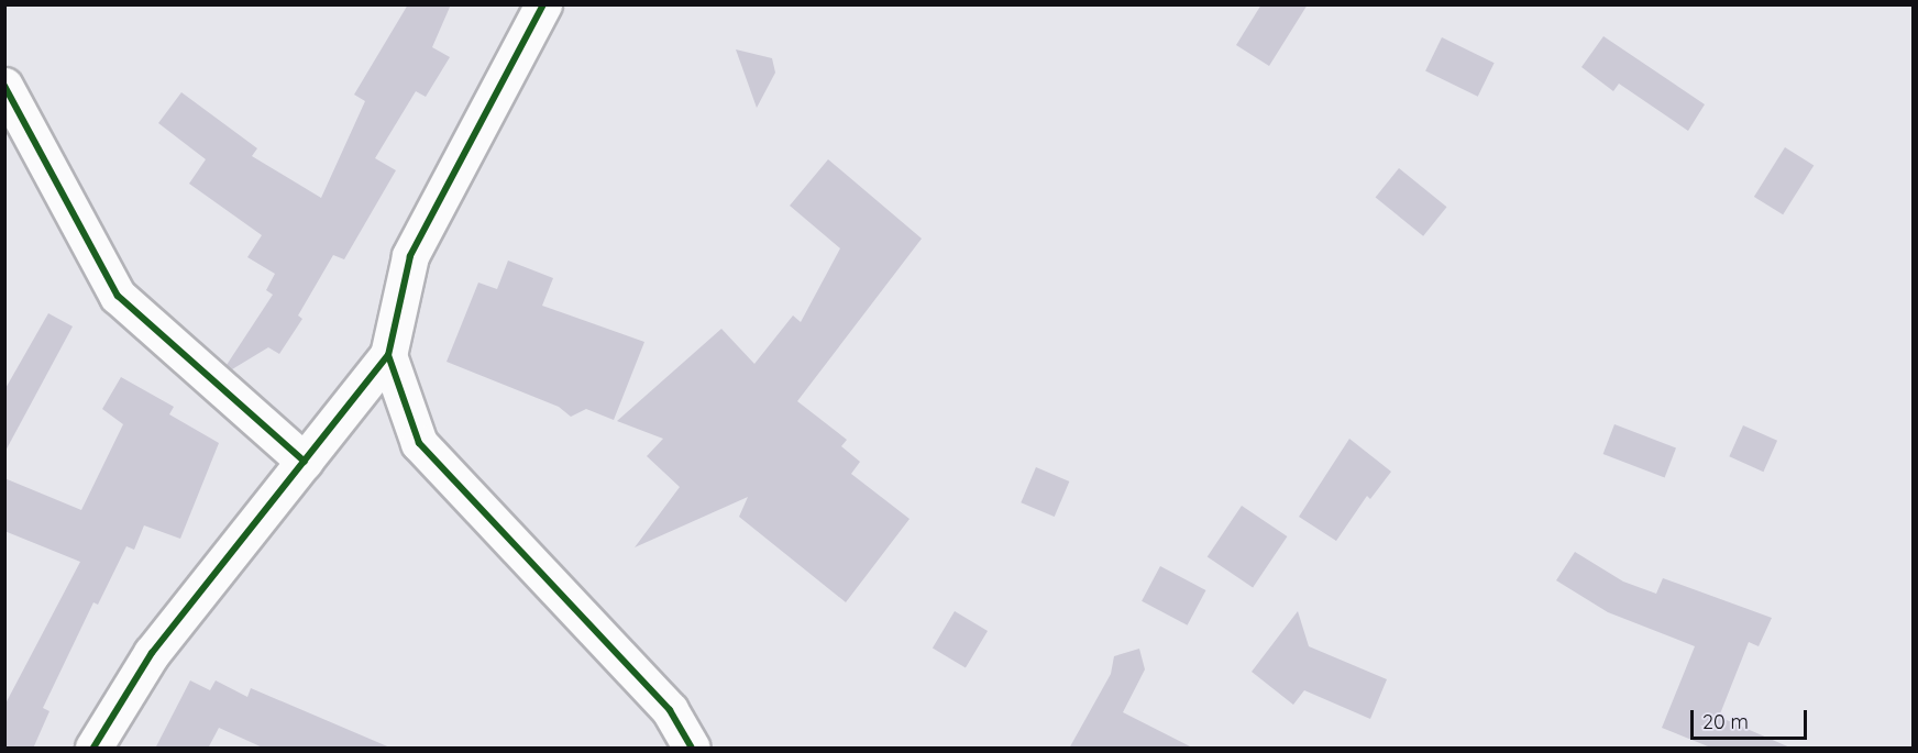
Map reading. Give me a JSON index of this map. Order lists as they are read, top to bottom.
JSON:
{
  "scale_bar": "20 m"
}
